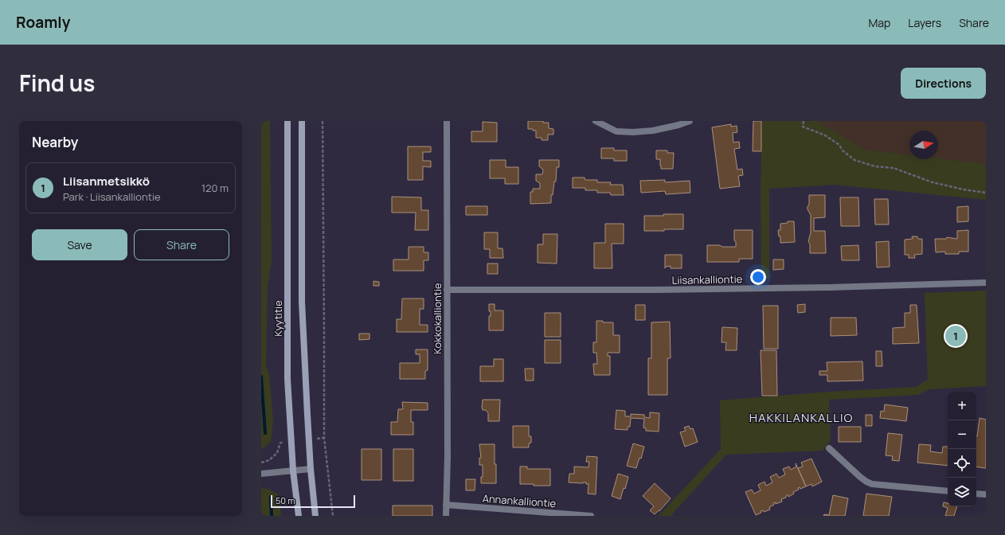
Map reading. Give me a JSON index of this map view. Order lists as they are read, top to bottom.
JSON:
{
  "streets": {
    "main road": ["Kyytitie"],
    "street": ["Liisankalliontie", "Kokkokalliontie", "Annankalliontie"]
  },
  "crossings": [
    ["Liisankalliontie", "Kokkokalliontie"],
    ["Kokkokalliontie", "Annankalliontie"]
  ],
  "districts": ["HAKKILANKALLIO"],
  "scale_bar": "50 m",
  "north": "right",
  "page": {
    "header": "Roamly",
    "nav": ["Map", "Layers", "Share"],
    "title": "Find us",
    "buttons": [
      "Directions",
      ["Save", "Share"]
    ],
    "heading": "Nearby",
    "list": [
      {
        "mark": "1",
        "name": "Liisanmetsikkö",
        "note": "Park · Liisankalliontie",
        "value": "120 m"
      }
    ],
    "pins": "1",
    "map_buttons": ["+", "−"],
    "scale": "50 m"
  }
}
